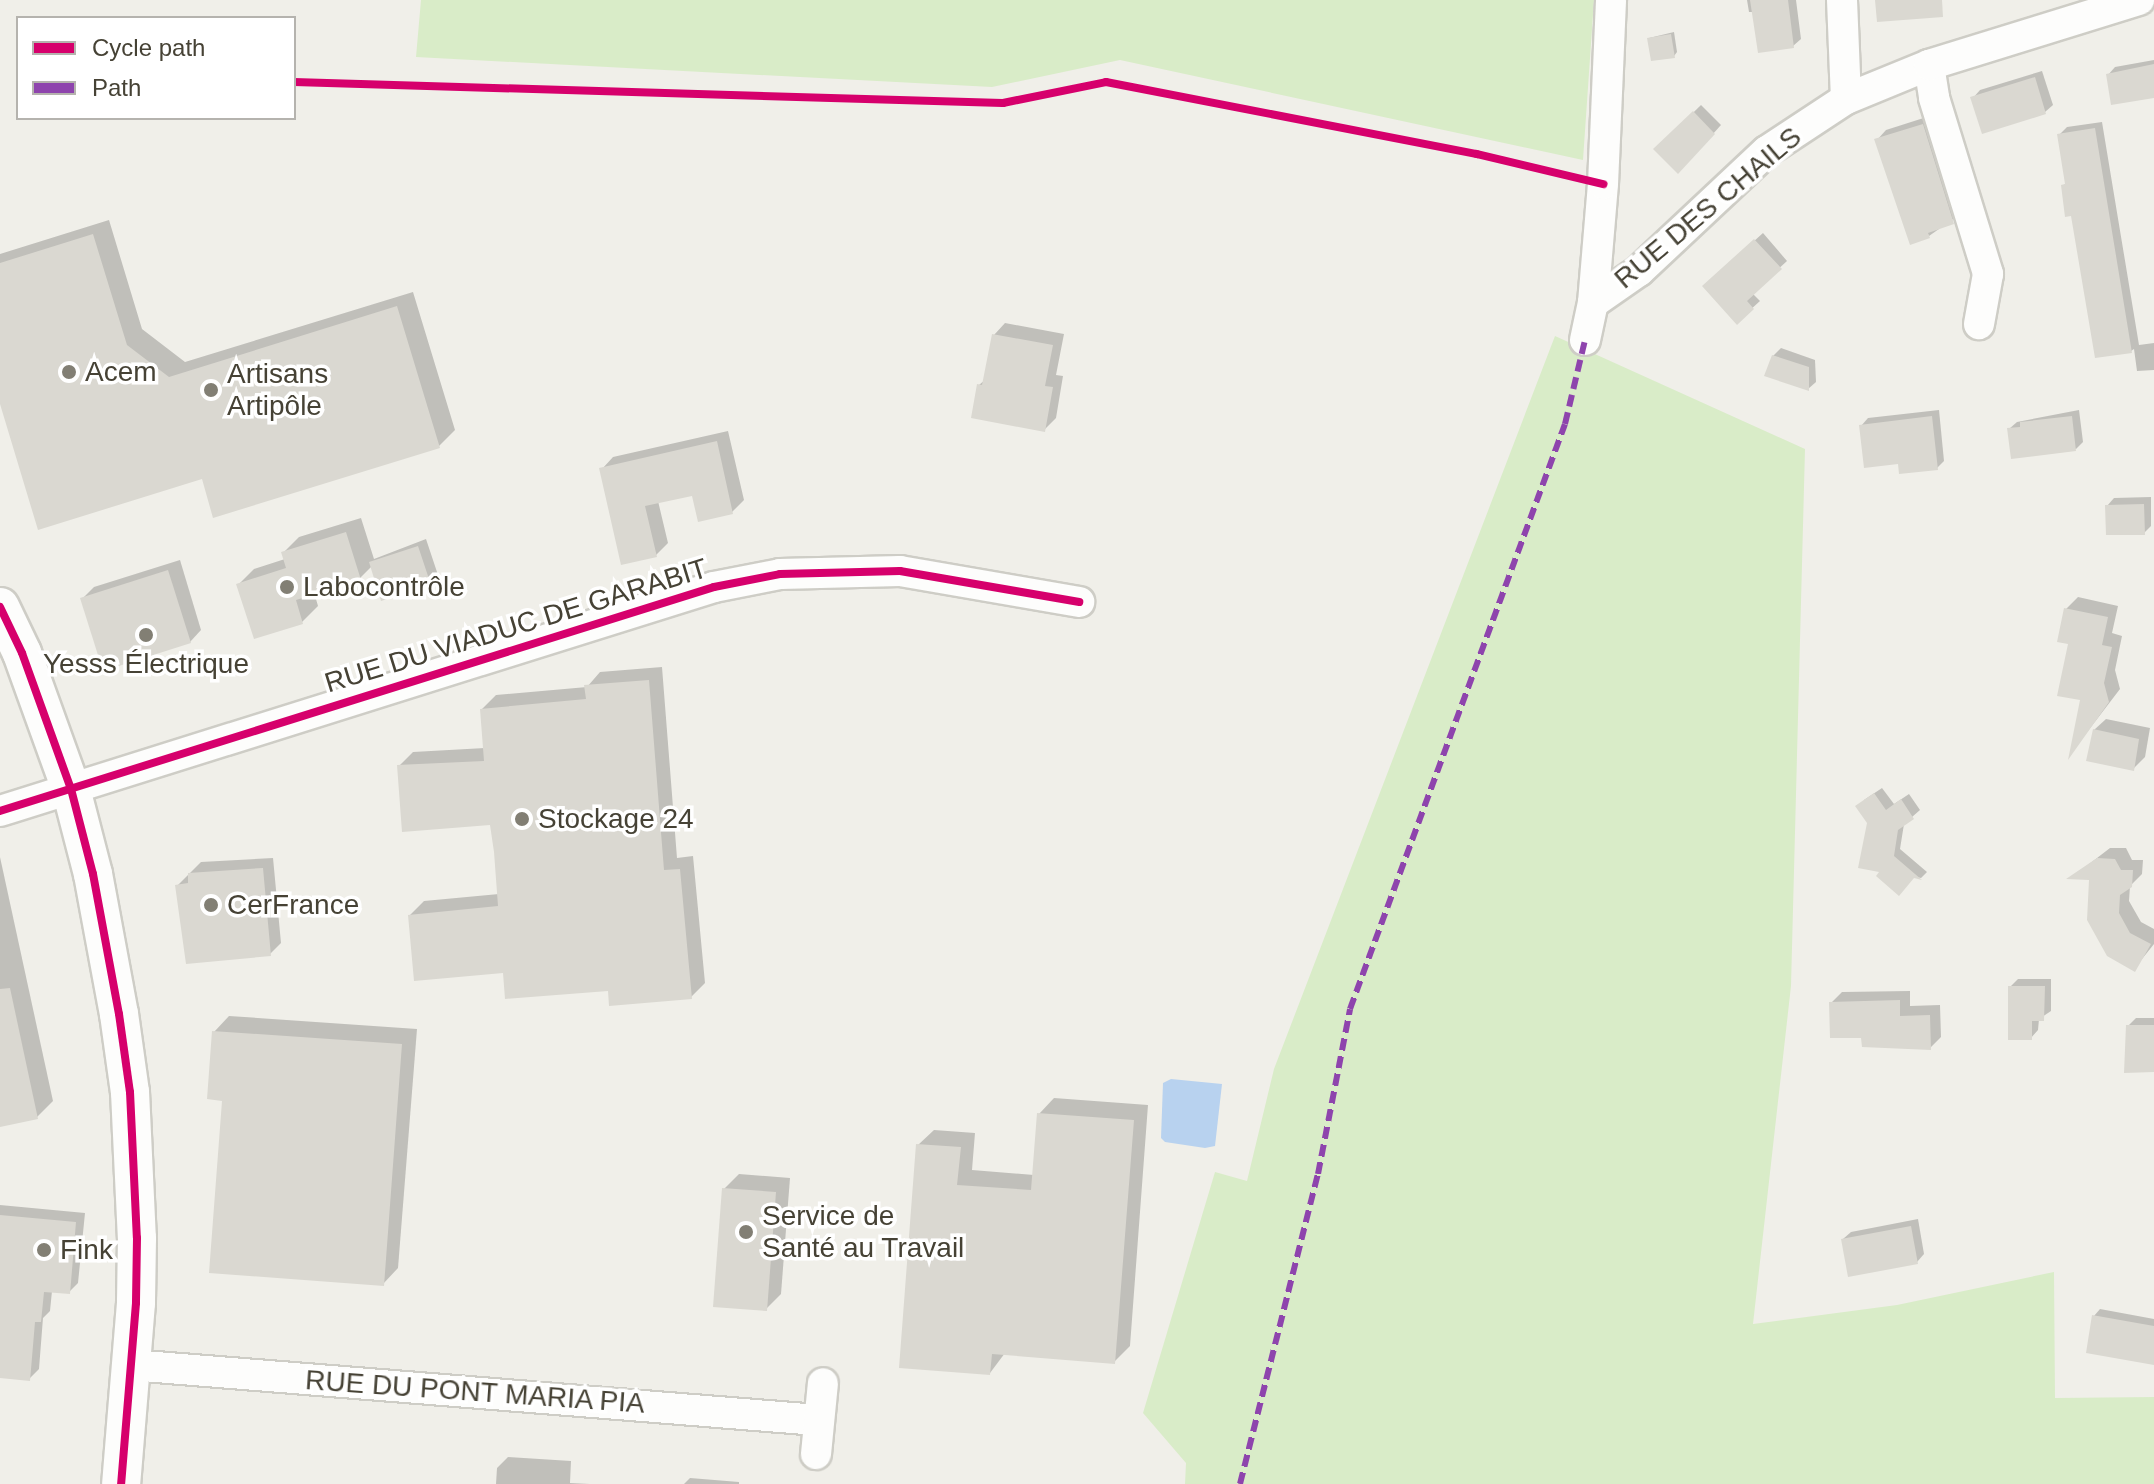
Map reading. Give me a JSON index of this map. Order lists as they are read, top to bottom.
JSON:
{
  "streets": {
    "street": ["RUE DES CHAILS", "RUE DU VIADUC DE GARABIT", "RUE DU PONT MARIA PIA"]
  },
  "places": [
    "Acem",
    "Artisans Artipôle",
    "Labocontrôle",
    "Yesss Électrique",
    "Stockage 24",
    "CerFrance",
    "Service de Santé au Travail",
    "Fink"
  ],
  "legend": ["Cycle path", "Path"]
}
